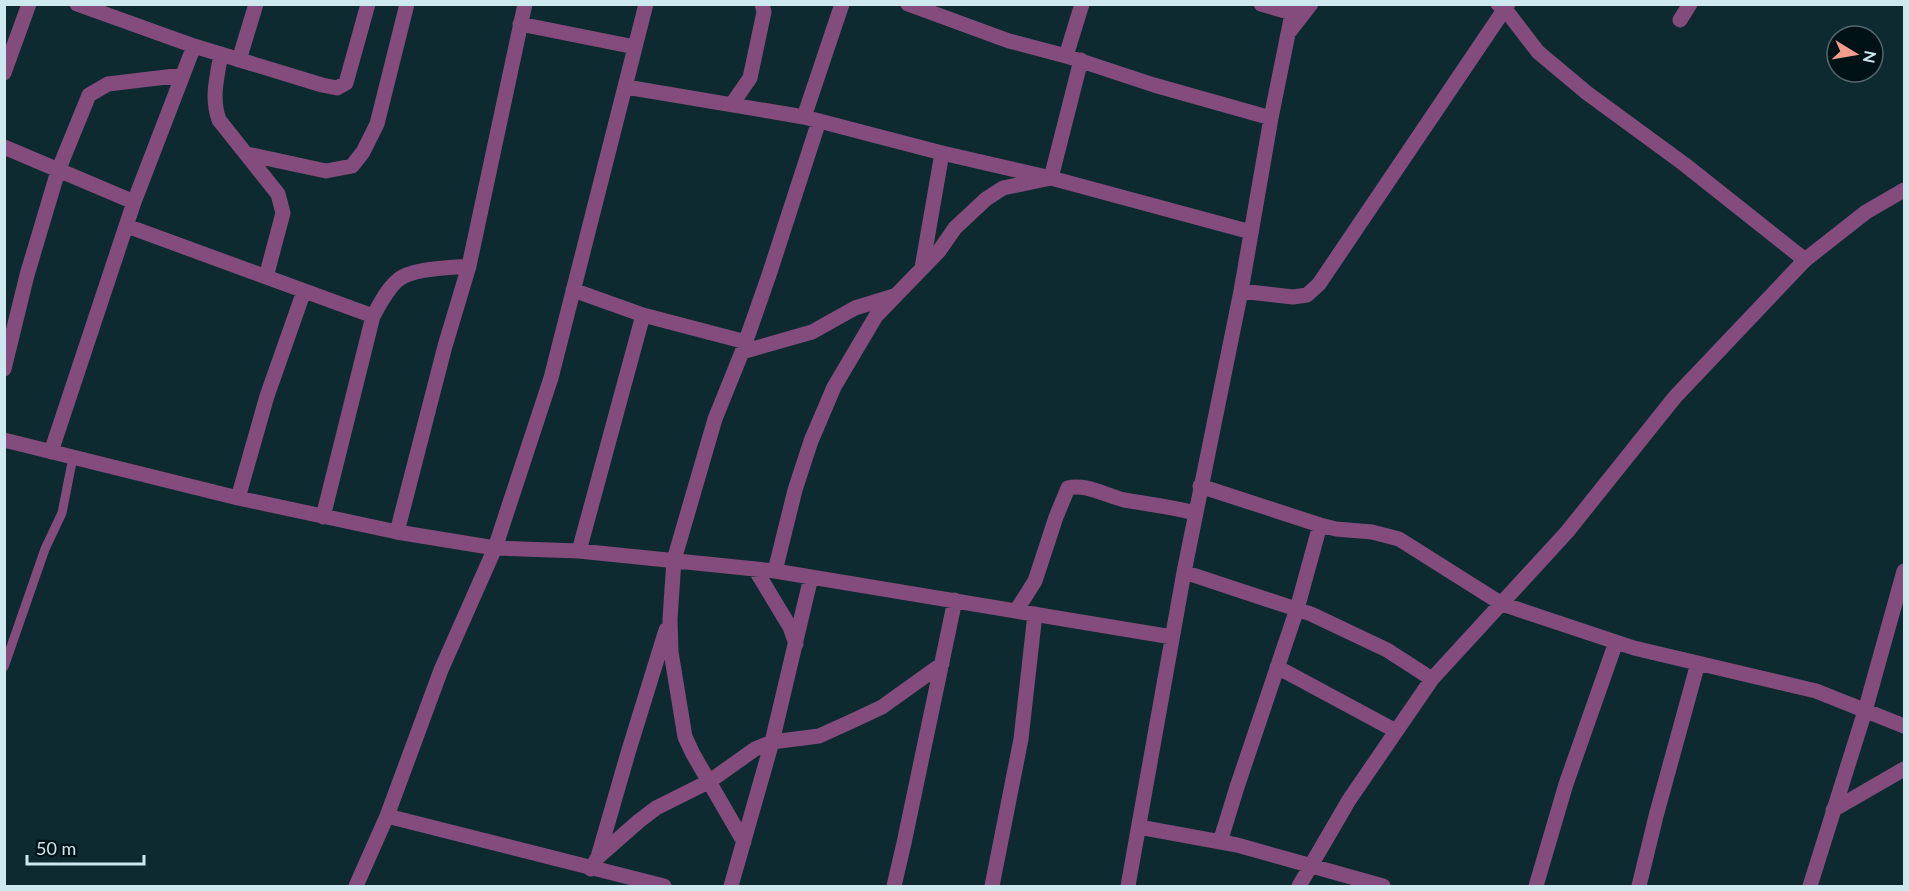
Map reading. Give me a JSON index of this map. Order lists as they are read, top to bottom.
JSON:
{
  "scale_bar": "50 m",
  "north": "right"
}
